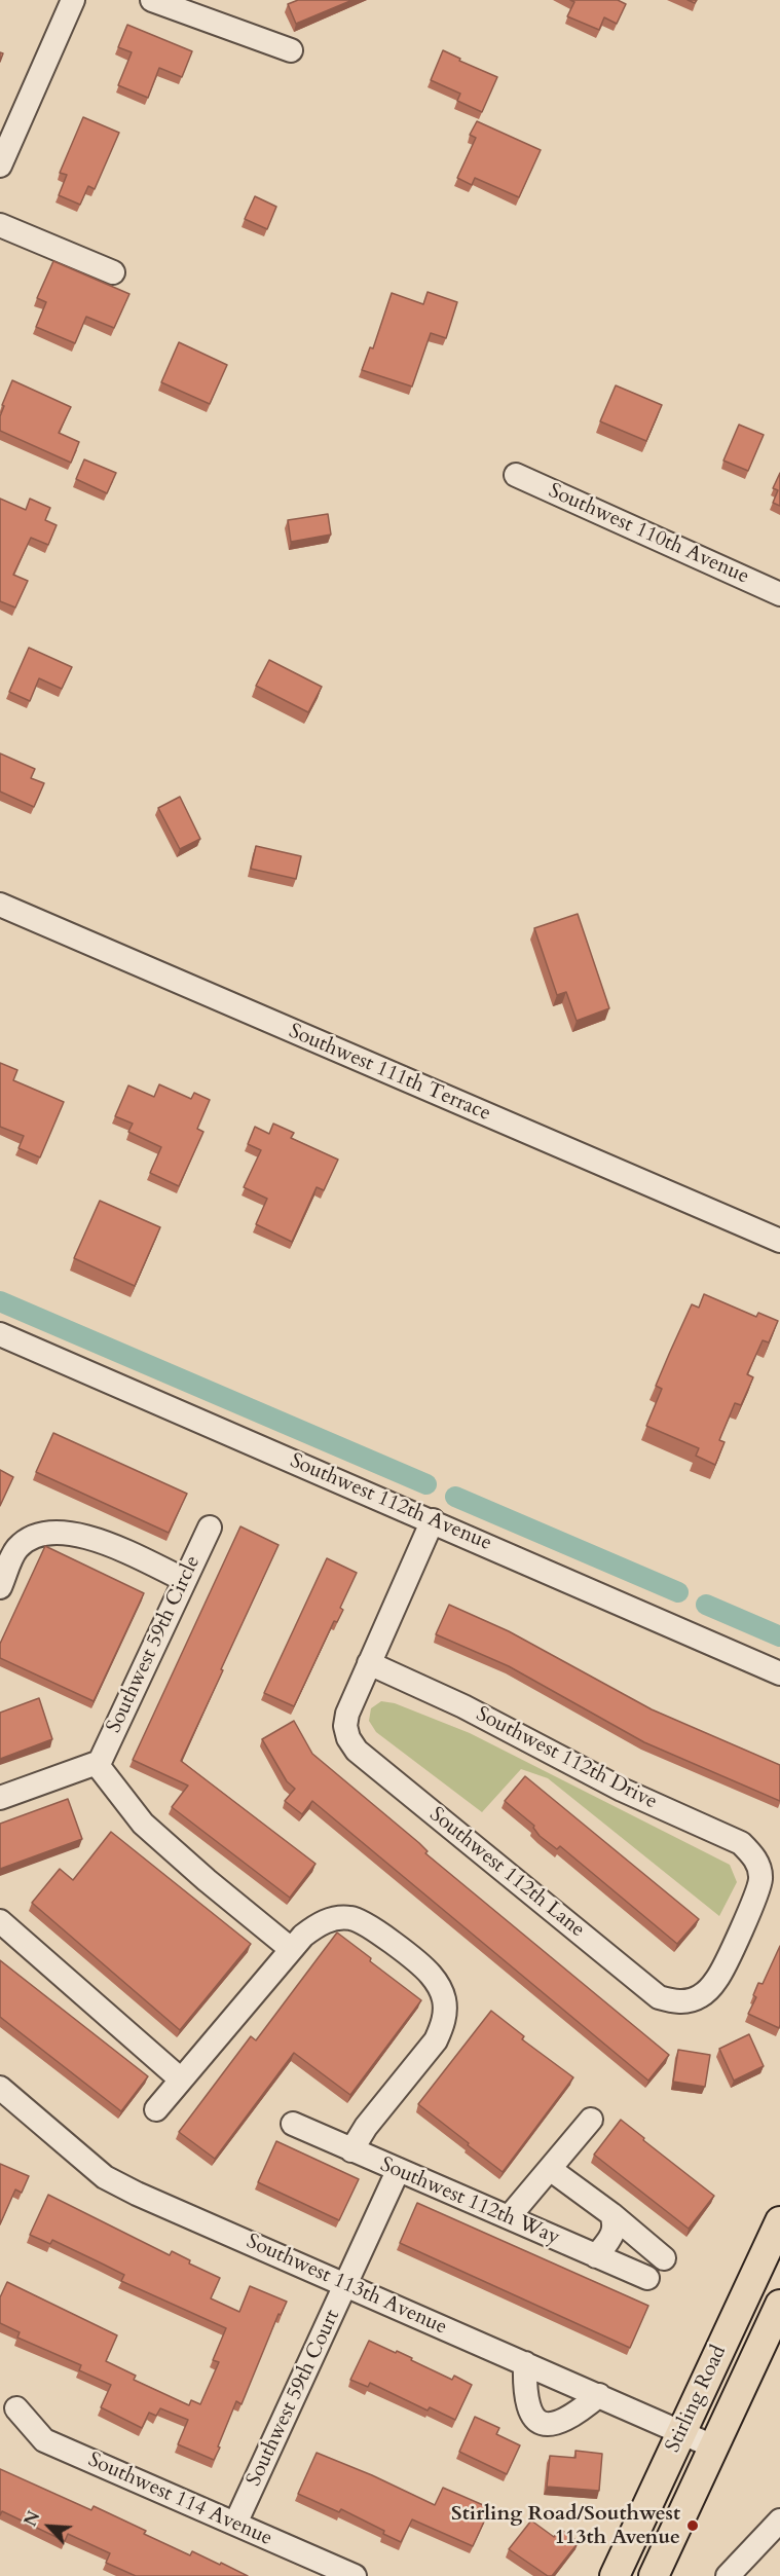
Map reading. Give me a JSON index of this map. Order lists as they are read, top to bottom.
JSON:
{
  "streets": {
    "main road": ["Stirling Road"],
    "street": [
      "Southwest 110th Avenue",
      "Southwest 111th Terrace",
      "Southwest 112th Avenue",
      "Southwest 59th Circle",
      "Southwest 112th Drive",
      "Southwest 112th Lane",
      "Southwest 112th Way",
      "Southwest 113th Avenue",
      "Southwest 59th Court",
      "Southwest 114 Avenue"
    ]
  },
  "crossings": [
    ["Southwest 112th Drive", "Southwest 112th Lane"],
    ["Southwest 112th Way", "Southwest 59th Court"],
    ["Southwest 113th Avenue", "Southwest 59th Court"],
    ["Southwest 113th Avenue", "Stirling Road"],
    ["Southwest 59th Court", "Southwest 114 Avenue"]
  ],
  "places": ["Stirling Road/Southwest 113th Avenue"],
  "north": "top left"
}
